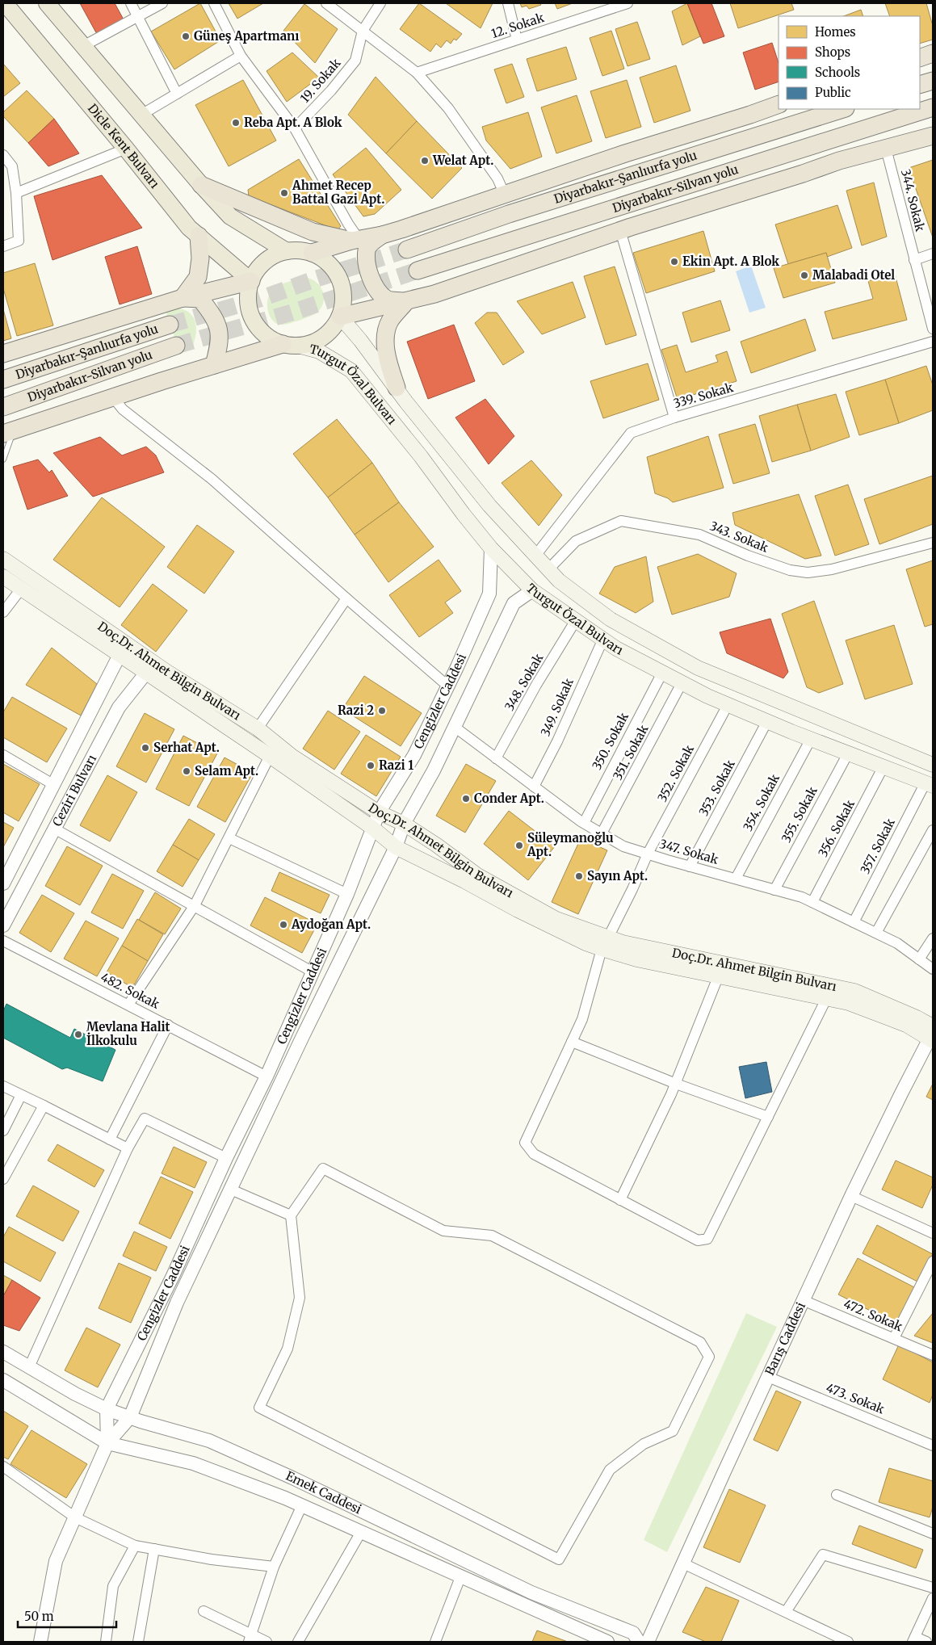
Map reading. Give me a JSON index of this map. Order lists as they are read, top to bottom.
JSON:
{
  "streets": {
    "highway": ["Diyarbakır-Şanlıurfa yolu", "Diyarbakır-Silvan yolu"],
    "main road": ["Dicle Kent Bulvarı", "Turgut Özal Bulvarı", "Doç.Dr. Ahmet Bilgin Bulvarı"],
    "street": [
      "12. Sokak",
      "19. Sokak",
      "344. Sokak",
      "339. Sokak",
      "343. Sokak",
      "348. Sokak",
      "Cengizler Caddesi",
      "349. Sokak",
      "350. Sokak",
      "351. Sokak",
      "352. Sokak",
      "353. Sokak",
      "Ceziri Bulvarı",
      "354. Sokak",
      "355. Sokak",
      "356. Sokak",
      "357. Sokak",
      "347. Sokak",
      "482. Sokak",
      "472. Sokak",
      "Barış Caddesi",
      "473. Sokak",
      "Emek Caddesi"
    ]
  },
  "crossings": [
    ["Dicle Kent Bulvarı", "Turgut Özal Bulvarı"],
    ["Turgut Özal Bulvarı", "339. Sokak"],
    ["Turgut Özal Bulvarı", "343. Sokak"],
    ["Turgut Özal Bulvarı", "348. Sokak"],
    ["Turgut Özal Bulvarı", "Cengizler Caddesi"],
    ["Turgut Özal Bulvarı", "349. Sokak"],
    ["Turgut Özal Bulvarı", "350. Sokak"],
    ["Turgut Özal Bulvarı", "351. Sokak"],
    ["Turgut Özal Bulvarı", "352. Sokak"],
    ["Turgut Özal Bulvarı", "353. Sokak"],
    ["Turgut Özal Bulvarı", "354. Sokak"],
    ["Turgut Özal Bulvarı", "355. Sokak"],
    ["Turgut Özal Bulvarı", "356. Sokak"],
    ["Turgut Özal Bulvarı", "357. Sokak"],
    ["Doç.Dr. Ahmet Bilgin Bulvarı", "Cengizler Caddesi"],
    ["Doç.Dr. Ahmet Bilgin Bulvarı", "352. Sokak"],
    ["Doç.Dr. Ahmet Bilgin Bulvarı", "Ceziri Bulvarı"],
    ["Doç.Dr. Ahmet Bilgin Bulvarı", "Barış Caddesi"],
    ["348. Sokak", "347. Sokak"],
    ["Cengizler Caddesi", "347. Sokak"],
    ["Cengizler Caddesi", "482. Sokak"],
    ["Cengizler Caddesi", "Emek Caddesi"],
    ["349. Sokak", "347. Sokak"],
    ["350. Sokak", "347. Sokak"],
    ["351. Sokak", "347. Sokak"],
    ["352. Sokak", "347. Sokak"],
    ["353. Sokak", "347. Sokak"],
    ["354. Sokak", "347. Sokak"],
    ["355. Sokak", "347. Sokak"],
    ["356. Sokak", "347. Sokak"],
    ["357. Sokak", "347. Sokak"],
    ["472. Sokak", "Barış Caddesi"],
    ["Barış Caddesi", "473. Sokak"]
  ],
  "places": [
    "Güneş Apartmanı",
    "Reba Apt. A Blok",
    "Welat Apt.",
    "Ahmet Recep Battal Gazi Apt.",
    "Ekin Apt. A Blok",
    "Malabadi Otel",
    "Razi 2",
    "Serhat Apt.",
    "Razi 1",
    "Selam Apt.",
    "Conder Apt.",
    "Süleymanoğlu Apt.",
    "Sayın Apt.",
    "Aydoğan Apt.",
    "Mevlana Halit İlkokulu"
  ],
  "legend": [
    "Homes",
    "Shops",
    "Schools",
    "Public"
  ],
  "scale_bar": "50 m"
}
